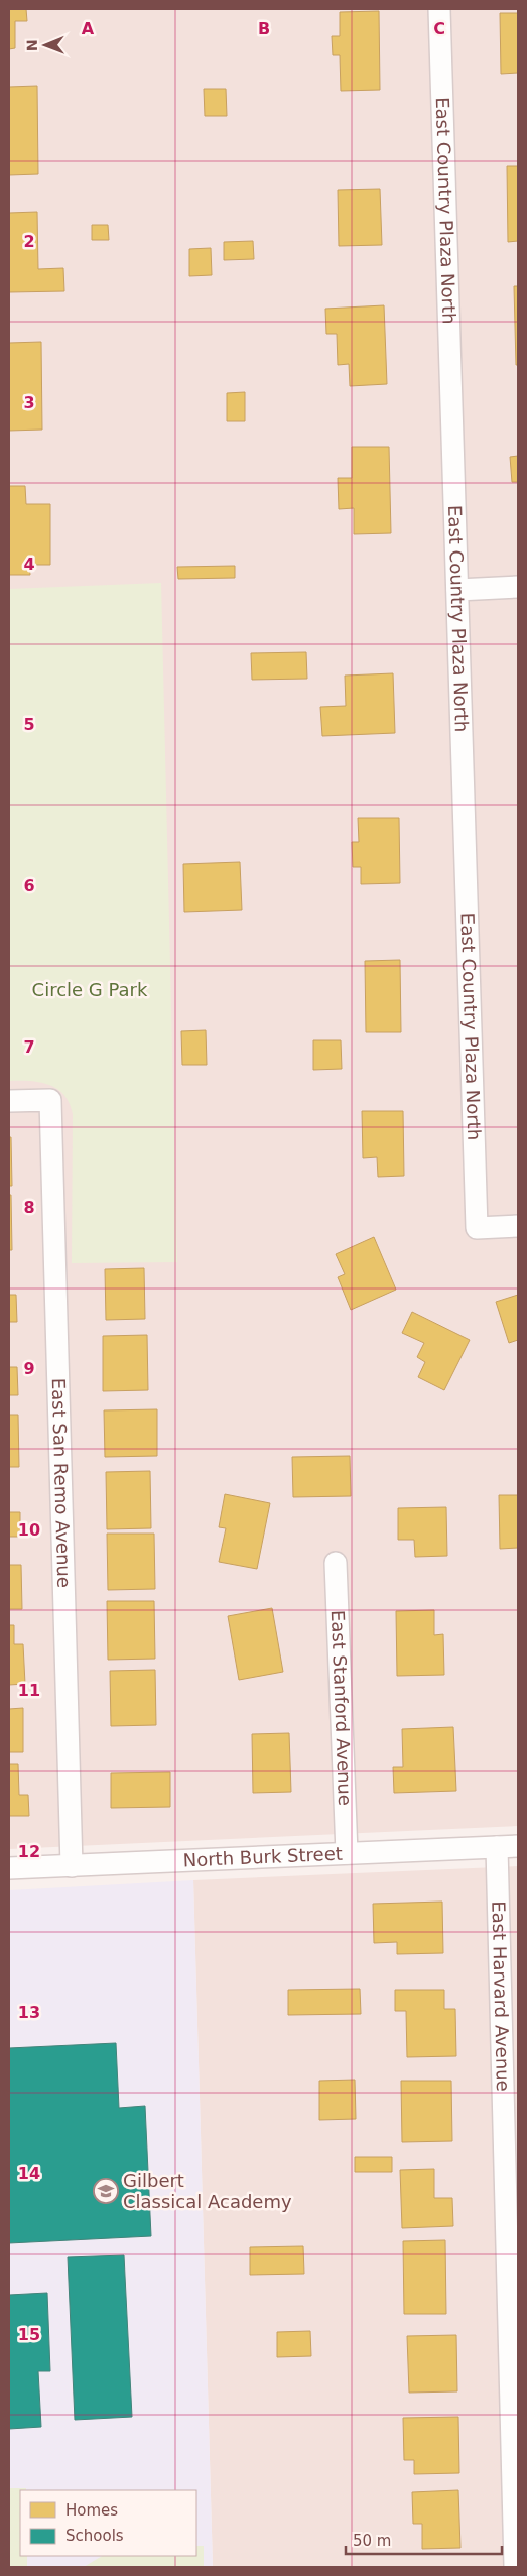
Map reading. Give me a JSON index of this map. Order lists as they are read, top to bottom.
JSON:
{
  "streets": {
    "street": [
      "East Country Plaza North",
      "East San Remo Avenue",
      "East Stanford Avenue",
      "North Burk Street",
      "East Harvard Avenue"
    ]
  },
  "crossings": [
    ["East San Remo Avenue", "North Burk Street"],
    ["East Stanford Avenue", "North Burk Street"],
    ["North Burk Street", "East Harvard Avenue"]
  ],
  "parks": ["Circle G Park"],
  "places": {
    "school or university": ["Gilbert Classical Academy"]
  },
  "legend": ["Homes", "Schools"],
  "scale_bar": "50 m",
  "north": "left",
  "grid": {
    "columns": ["A", "B", "C"],
    "rows": [
      "2",
      "3",
      "4",
      "5",
      "6",
      "7",
      "8",
      "9",
      "10",
      "11",
      "12",
      "13",
      "14",
      "15"
    ]
  }
}
